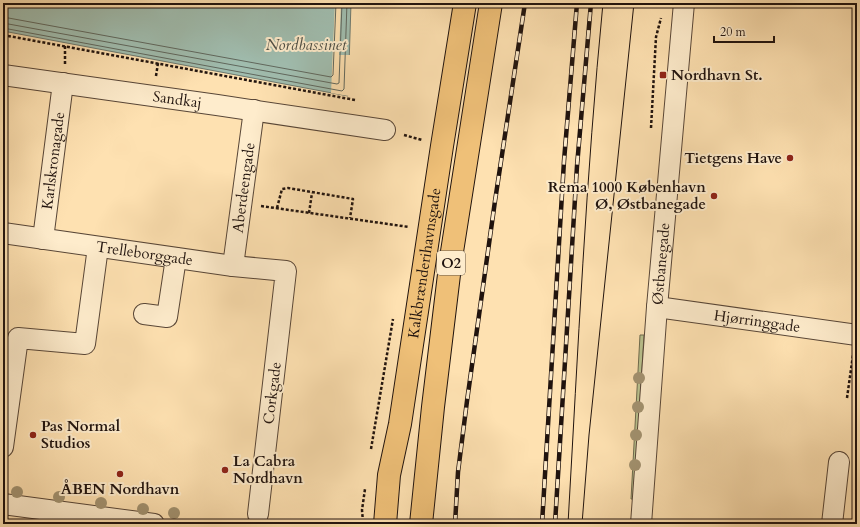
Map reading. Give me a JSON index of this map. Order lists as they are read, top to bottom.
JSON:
{
  "streets": {
    "main road": ["Kalkbrænderihavnsgade", "O2"],
    "street": [
      "Sandkaj",
      "Karlskronagade",
      "Aberdeengade",
      "Trelleborggade",
      "Østbanegade",
      "Hjørringgade",
      "Corkgade"
    ]
  },
  "crossings": [
    ["Sandkaj", "Karlskronagade"],
    ["Sandkaj", "Aberdeengade"],
    ["Karlskronagade", "Trelleborggade"],
    ["Aberdeengade", "Trelleborggade"],
    ["Trelleborggade", "Corkgade"],
    ["Østbanegade", "Hjørringgade"]
  ],
  "water": ["Nordbassinet"],
  "places": {
    "transit": ["Nordhavn St."],
    "other": [
      "Tietgens Have",
      "Rema 1000 København Ø, Østbanegade",
      "Pas Normal Studios",
      "La Cabra Nordhavn",
      "ÅBEN Nordhavn"
    ]
  },
  "scale_bar": "20 m"
}
